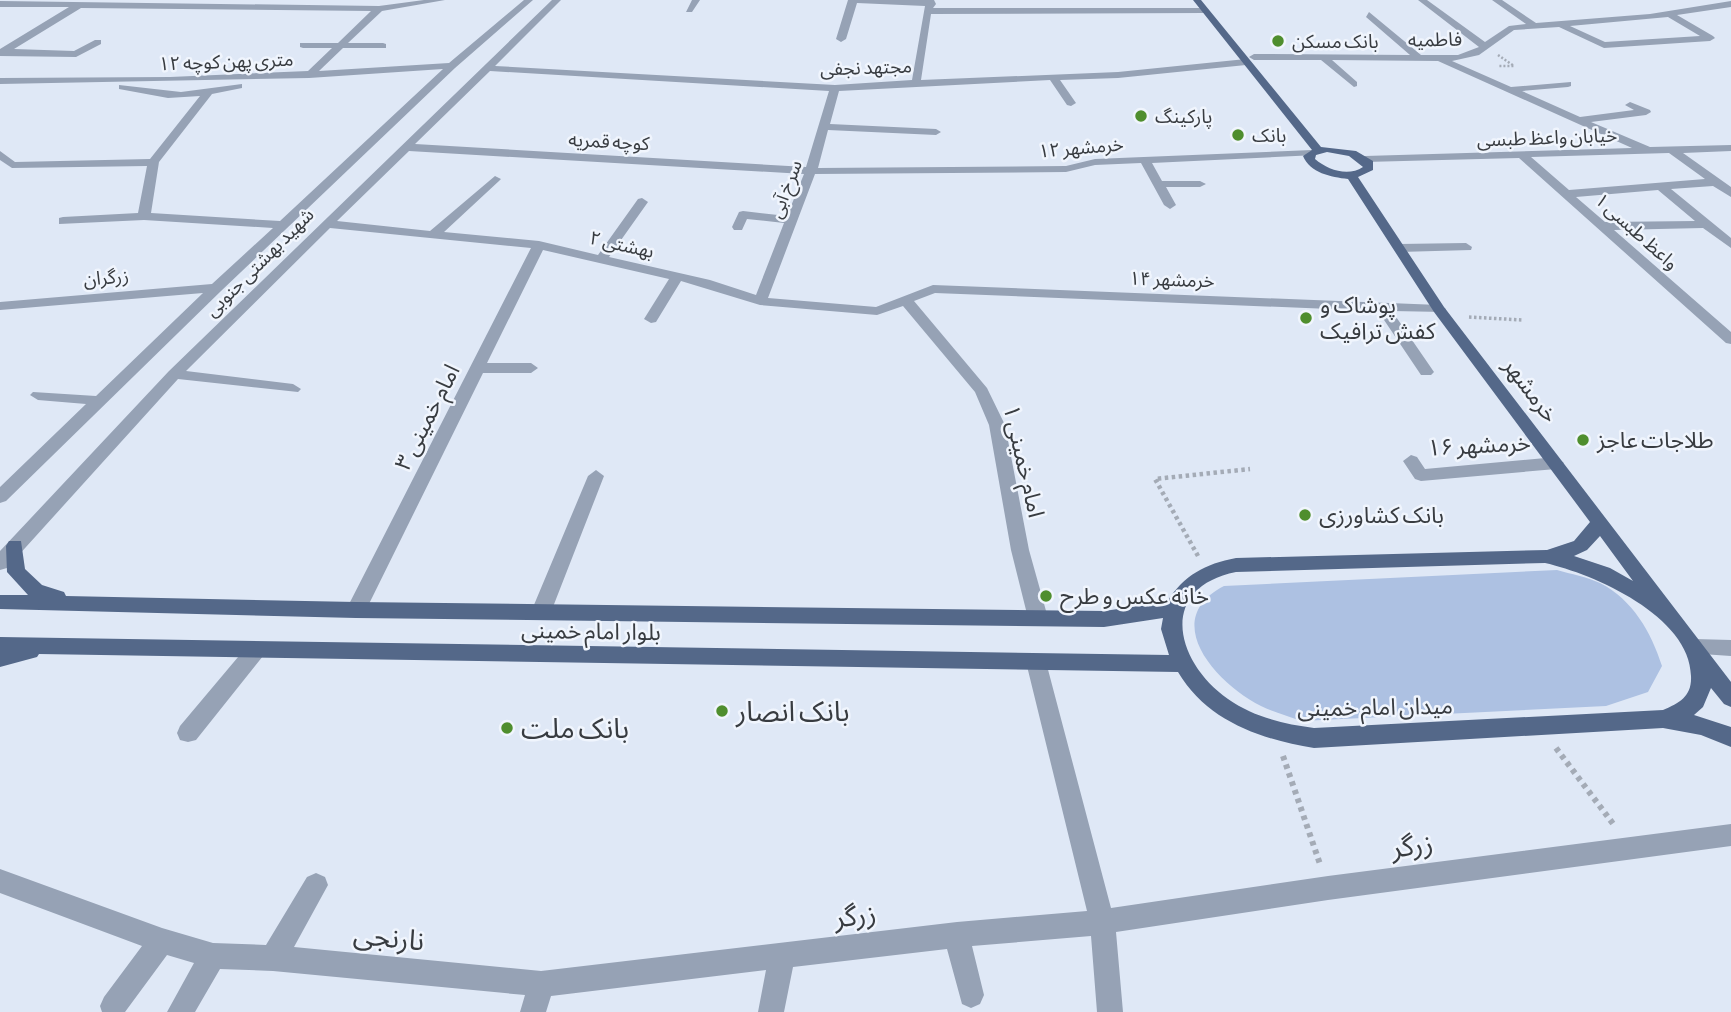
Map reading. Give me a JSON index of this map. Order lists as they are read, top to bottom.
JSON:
{
  "streets": {
    "main road": ["خرمشهر", "بلوار امام خمینی", "میدان امام خمینی"],
    "street": [
      "فاطمیه",
      "۱۲ متری پهن کوچه",
      "مجتهد نجفی",
      "خیابان واعظ طبسی",
      "کوچه قمریه",
      "خرمشهر ۱۲",
      "سرخ آبی",
      "واعظ طبسی ۱",
      "بهشتی ۲",
      "شهید بهشتی جنوبی",
      "زرگران",
      "خرمشهر ۱۴",
      "امام خمینی ۳",
      "خرمشهر ۱۶",
      "امام خمینی ۱",
      "زرگر",
      "نارنجی"
    ]
  },
  "crossings": [
    ["فاطمیه", "مجتهد نجفی"],
    ["۱۲ متری پهن کوچه", "شهید بهشتی جنوبی"],
    ["مجتهد نجفی", "سرخ آبی"],
    ["مجتهد نجفی", "شهید بهشتی جنوبی"],
    ["خیابان واعظ طبسی", "واعظ طبسی ۱"],
    ["کوچه قمریه", "خرمشهر ۱۲"],
    ["کوچه قمریه", "سرخ آبی"],
    ["کوچه قمریه", "شهید بهشتی جنوبی"],
    ["خرمشهر ۱۲", "سرخ آبی"],
    ["سرخ آبی", "بهشتی ۲"],
    ["بهشتی ۲", "شهید بهشتی جنوبی"],
    ["بهشتی ۲", "خرمشهر ۱۴"],
    ["بهشتی ۲", "امام خمینی ۳"],
    ["بهشتی ۲", "امام خمینی ۱"],
    ["شهید بهشتی جنوبی", "زرگران"],
    ["خرمشهر ۱۴", "خرمشهر"],
    ["خرمشهر ۱۴", "امام خمینی ۱"],
    ["خرمشهر", "خرمشهر ۱۶"],
    ["امام خمینی ۳", "بلوار امام خمینی"],
    ["امام خمینی ۱", "بلوار امام خمینی"],
    ["بلوار امام خمینی", "میدان امام خمینی"],
    ["زرگر", "نارنجی"]
  ],
  "places": [
    "بانک مسکن",
    "پارکینگ",
    "بانک",
    "پوشاک و کفش ترافیک",
    "طلاجات عاجز",
    "بانک کشاورزی",
    "خانه عکس و طرح",
    "بانک انصار",
    "بانک ملت"
  ]
}
